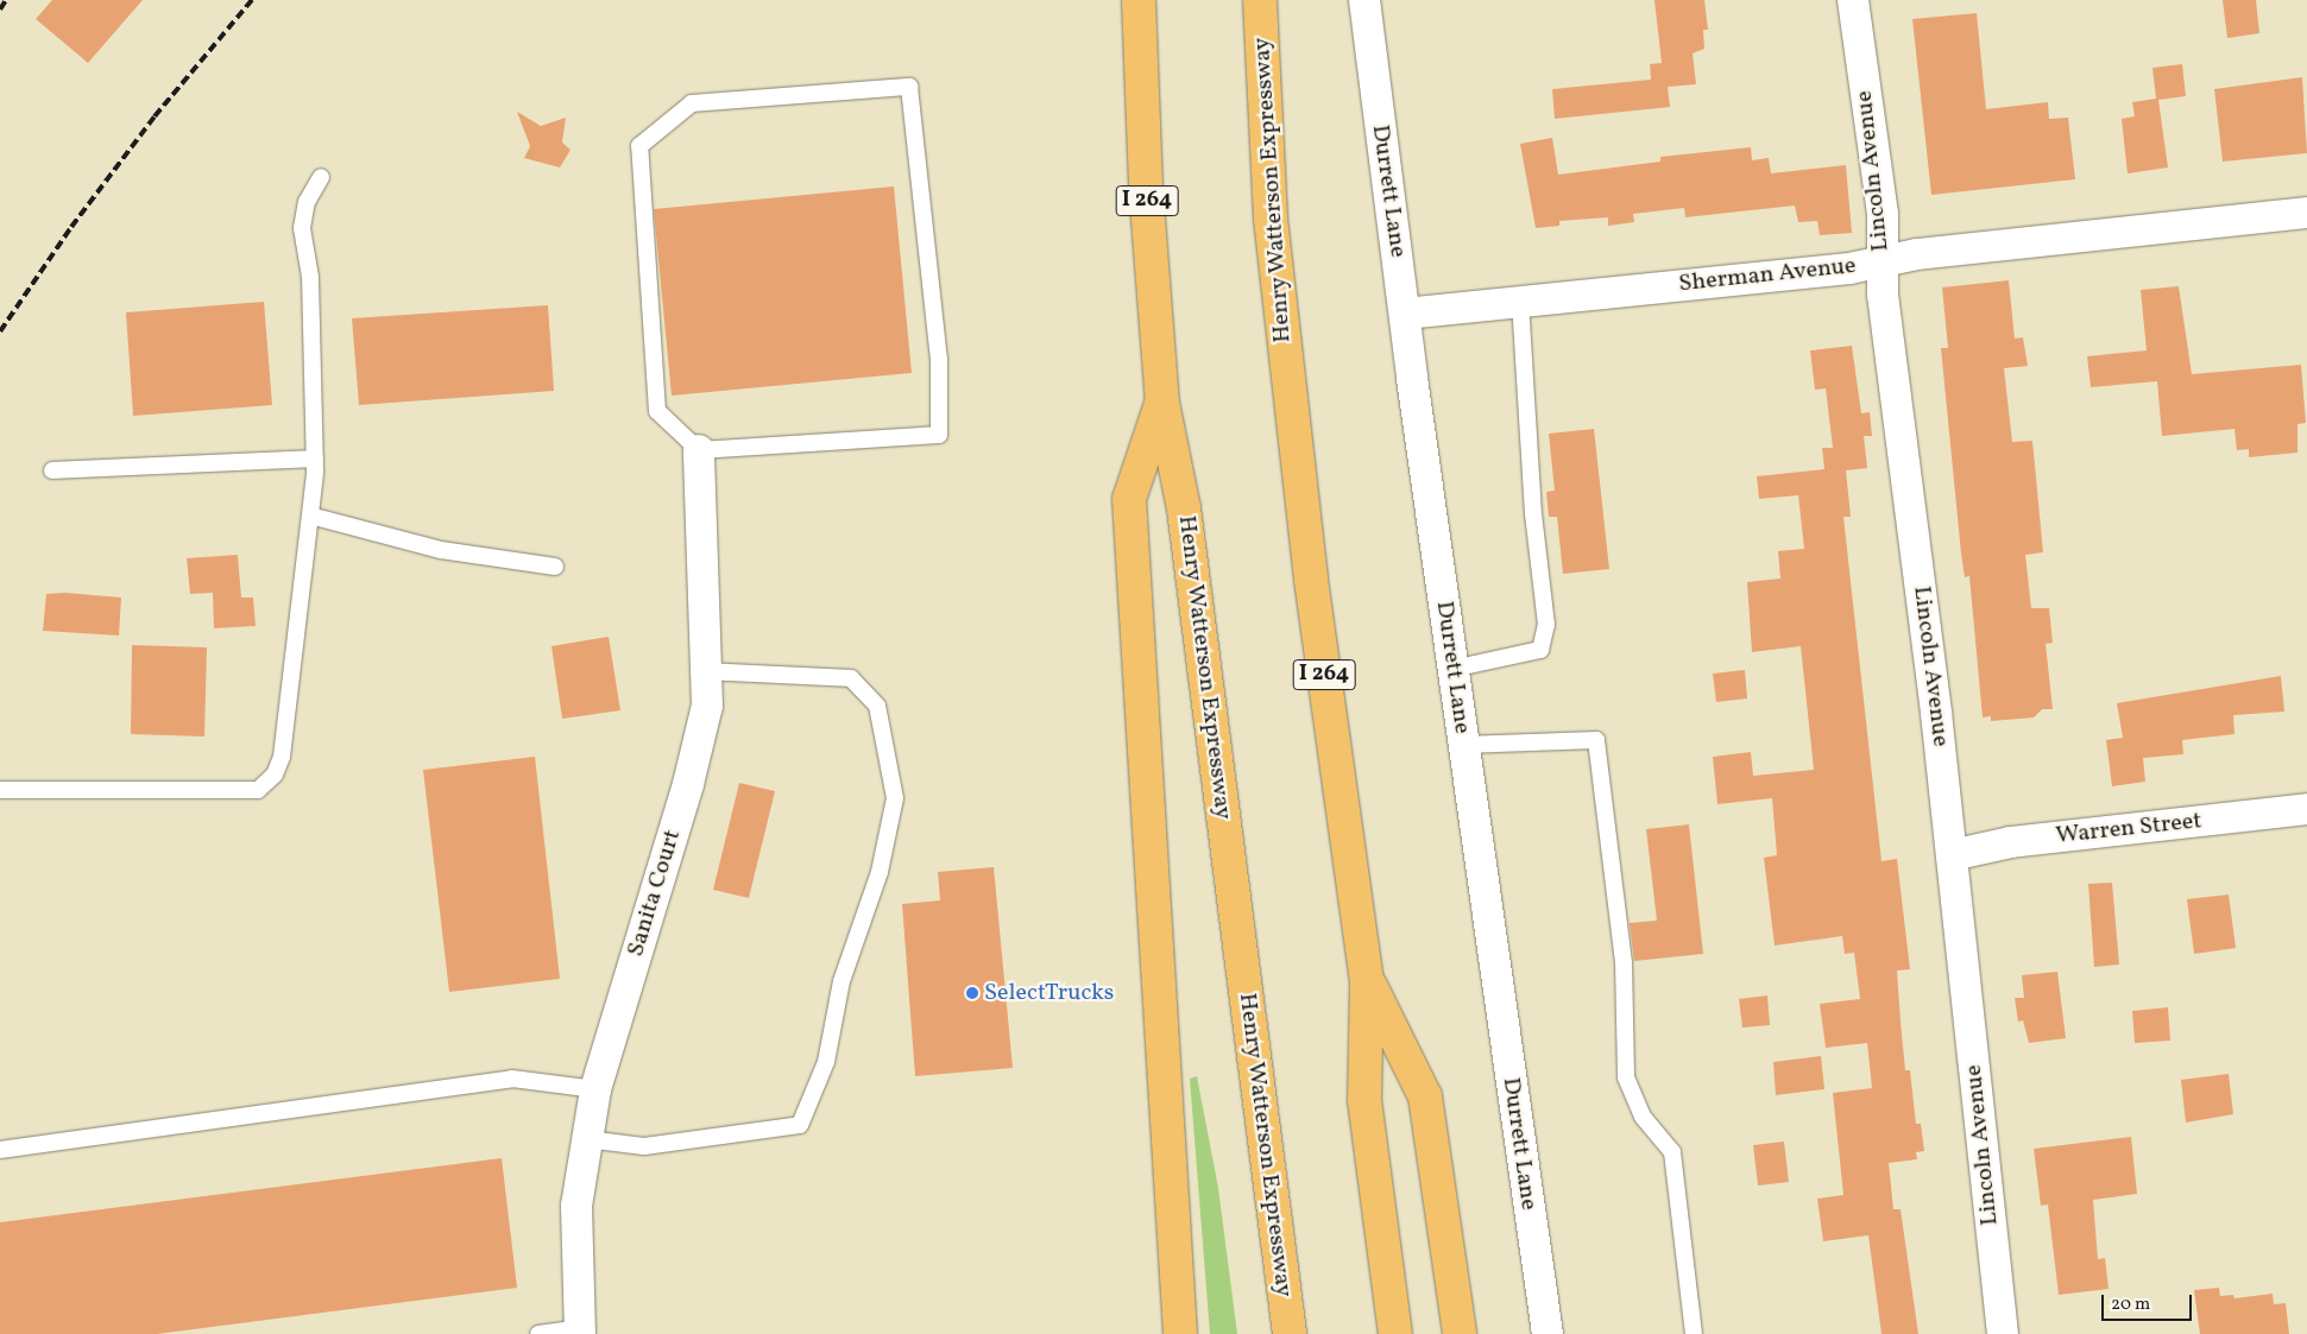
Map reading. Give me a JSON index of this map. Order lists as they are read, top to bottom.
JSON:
{
  "streets": {
    "highway": ["Henry Watterson Expressway", "I 264"],
    "street": [
      "Lincoln Avenue",
      "Durrett Lane",
      "Sherman Avenue",
      "Warren Street",
      "Sanita Court"
    ]
  },
  "crossings": [
    ["Lincoln Avenue", "Sherman Avenue"],
    ["Lincoln Avenue", "Warren Street"],
    ["Durrett Lane", "Sherman Avenue"]
  ],
  "places": ["SelectTrucks"],
  "scale_bar": "20 m"
}
